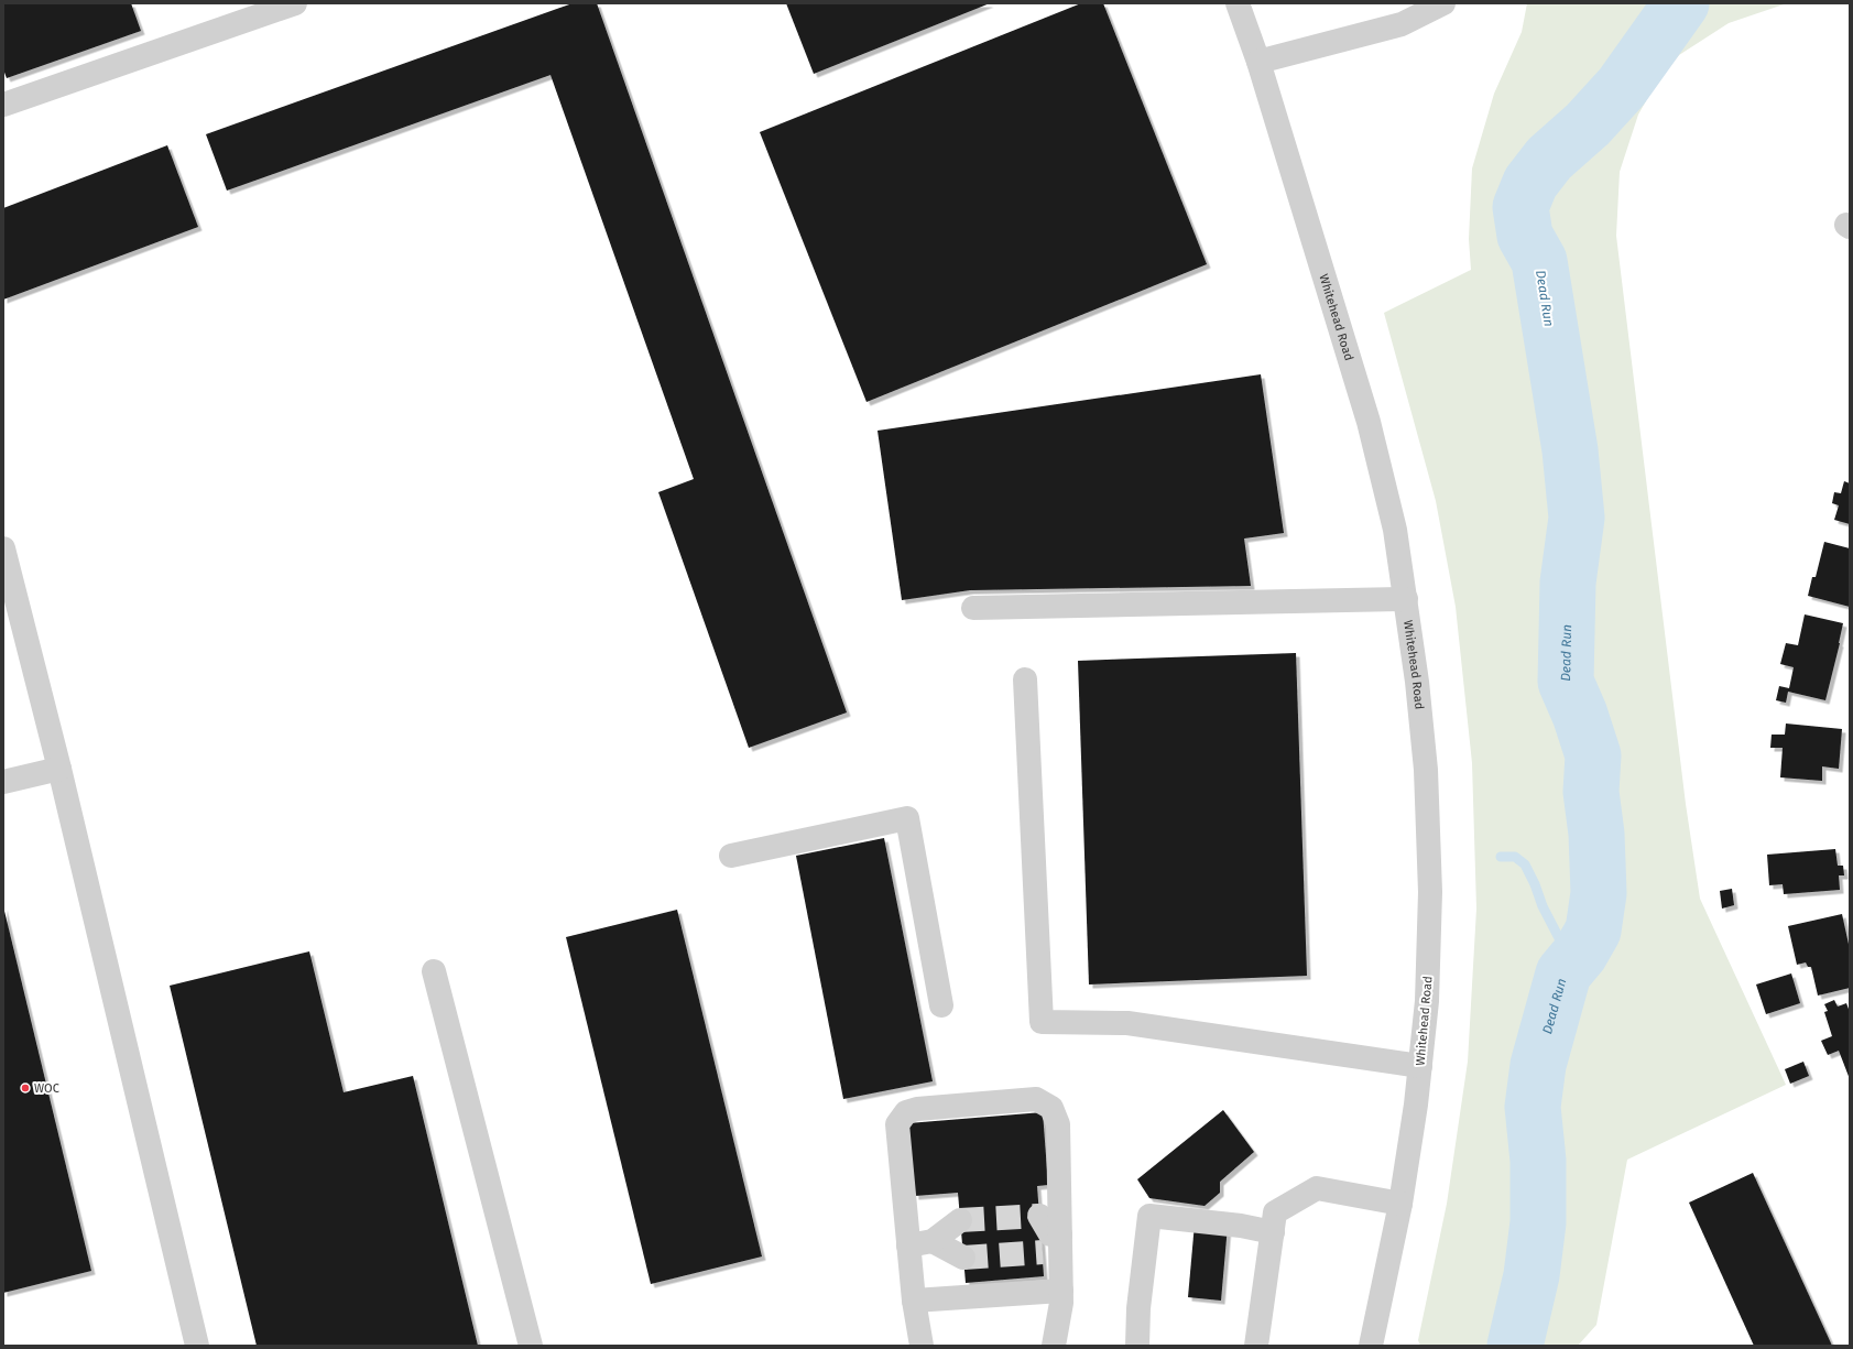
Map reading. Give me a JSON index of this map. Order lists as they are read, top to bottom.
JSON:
{
  "streets": {
    "street": ["Whitehead Road"]
  },
  "water": ["Dead Run"],
  "places": ["WOC"]
}
